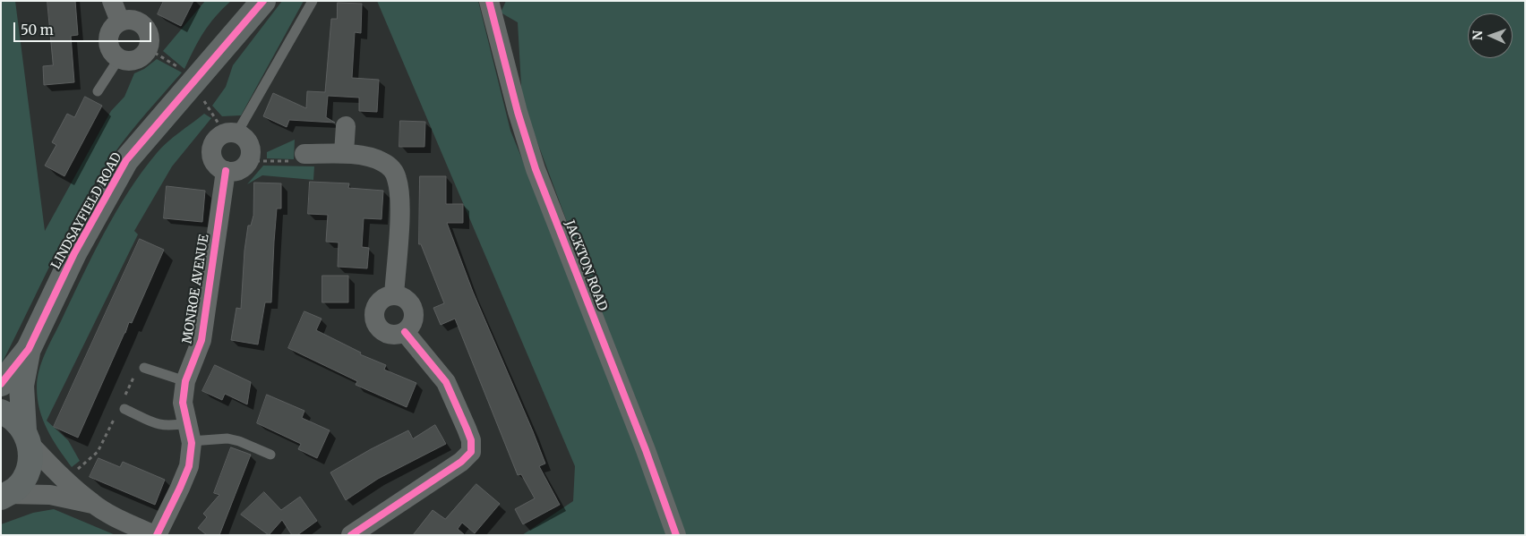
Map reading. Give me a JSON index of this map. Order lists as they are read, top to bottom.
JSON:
{
  "streets": {
    "street": ["LINDSAYFIELD ROAD", "JACKTON ROAD", "MONROE AVENUE"]
  },
  "scale_bar": "50 m",
  "north": "left"
}
